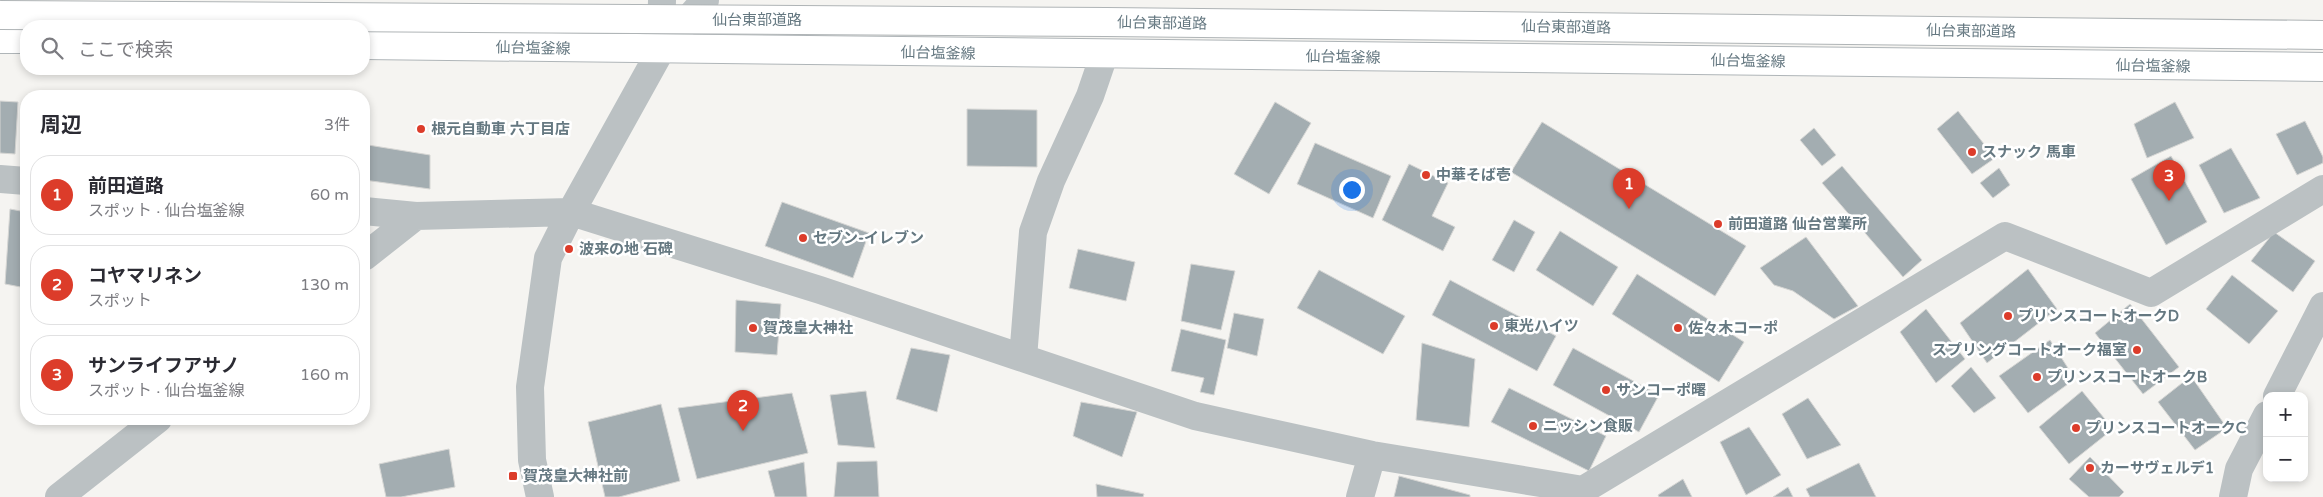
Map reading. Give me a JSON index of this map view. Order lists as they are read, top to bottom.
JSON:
{
  "streets": {
    "main road": ["仙台東部道路", "仙台塩釜線"]
  },
  "places": {
    "other": [
      "根元自動車 六丁目店",
      "スナック 馬車",
      "中華そば壱",
      "前田道路 仙台営業所",
      "セブン-イレブン",
      "波来の地 石碑",
      "プリンスコートオークD",
      "東光ハイツ",
      "賀茂皇大神社",
      "佐々木コーポ",
      "スプリングコートオーク福室",
      "プリンスコートオークB",
      "サンコーポ曙",
      "ニッシン食販",
      "プリンスコートオークC",
      "カーサヴェルデ1"
    ],
    "transit": ["賀茂皇大神社前"]
  },
  "page": {
    "search": "ここで検索",
    "heading": ["周辺", "3件"],
    "list": [
      {
        "mark": "1",
        "name": "前田道路",
        "note": "スポット · 仙台塩釜線",
        "value": "60 m"
      },
      {
        "mark": "2",
        "name": "コヤマリネン",
        "note": "スポット",
        "value": "130 m"
      },
      {
        "mark": "3",
        "name": "サンライフアサノ",
        "note": "スポット · 仙台塩釜線",
        "value": "160 m"
      }
    ],
    "pins": ["3", "1", "2"],
    "map_buttons": ["+", "−"]
  }
}
